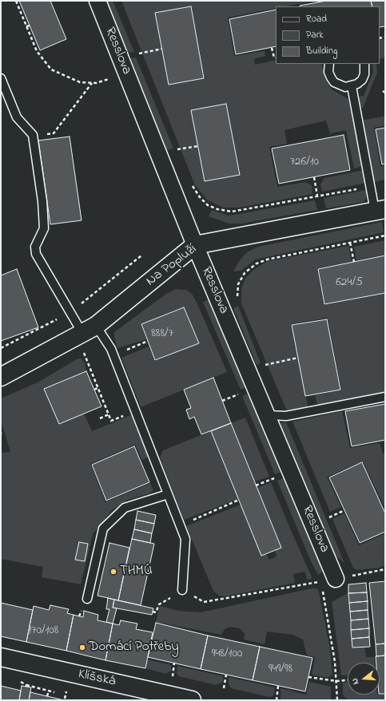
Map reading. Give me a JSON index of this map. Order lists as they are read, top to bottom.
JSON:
{
  "streets": {
    "street": ["Resslova", "Na Popluží", "Klíšská"]
  },
  "crossings": [
    ["Resslova", "Na Popluží"]
  ],
  "places": ["THMÚ", "Domácí Potřeby"],
  "house_numbers": [
    "726/10",
    "624/5",
    "888/7",
    "170/108",
    "948/100",
    "949/98"
  ],
  "legend": ["Road", "Park", "Building"],
  "north": "left"
}
